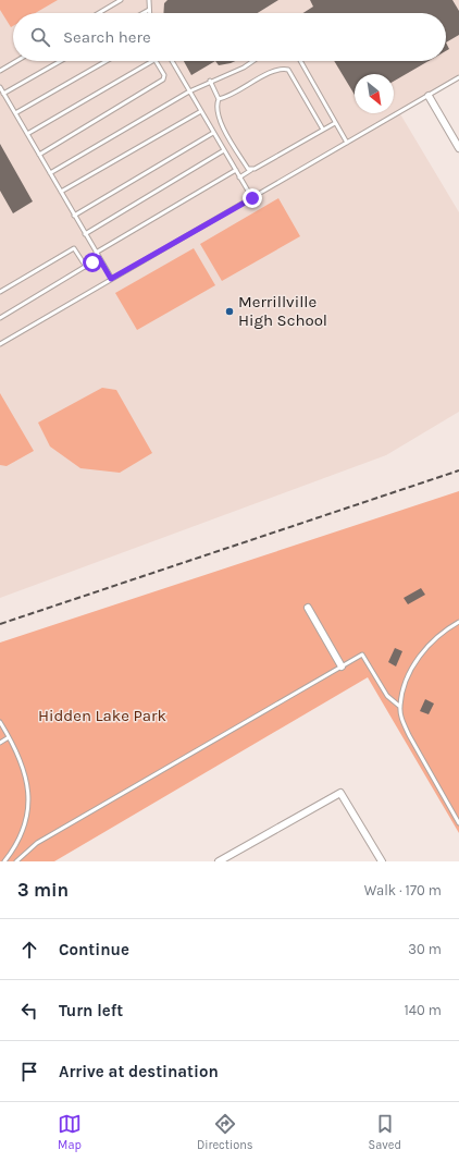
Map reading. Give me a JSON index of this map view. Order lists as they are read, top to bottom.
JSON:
{
  "parks": ["Hidden Lake Park"],
  "places": ["Merrillville High School"],
  "north": "bottom right",
  "page": {
    "search": "Search here",
    "heading": ["3 min", "Walk · 170 m"],
    "list": [
      ["Continue", "30 m"],
      ["Turn left", "140 m"],
      "Arrive at destination"
    ],
    "nav": ["Map", "Directions", "Saved"]
  }
}
